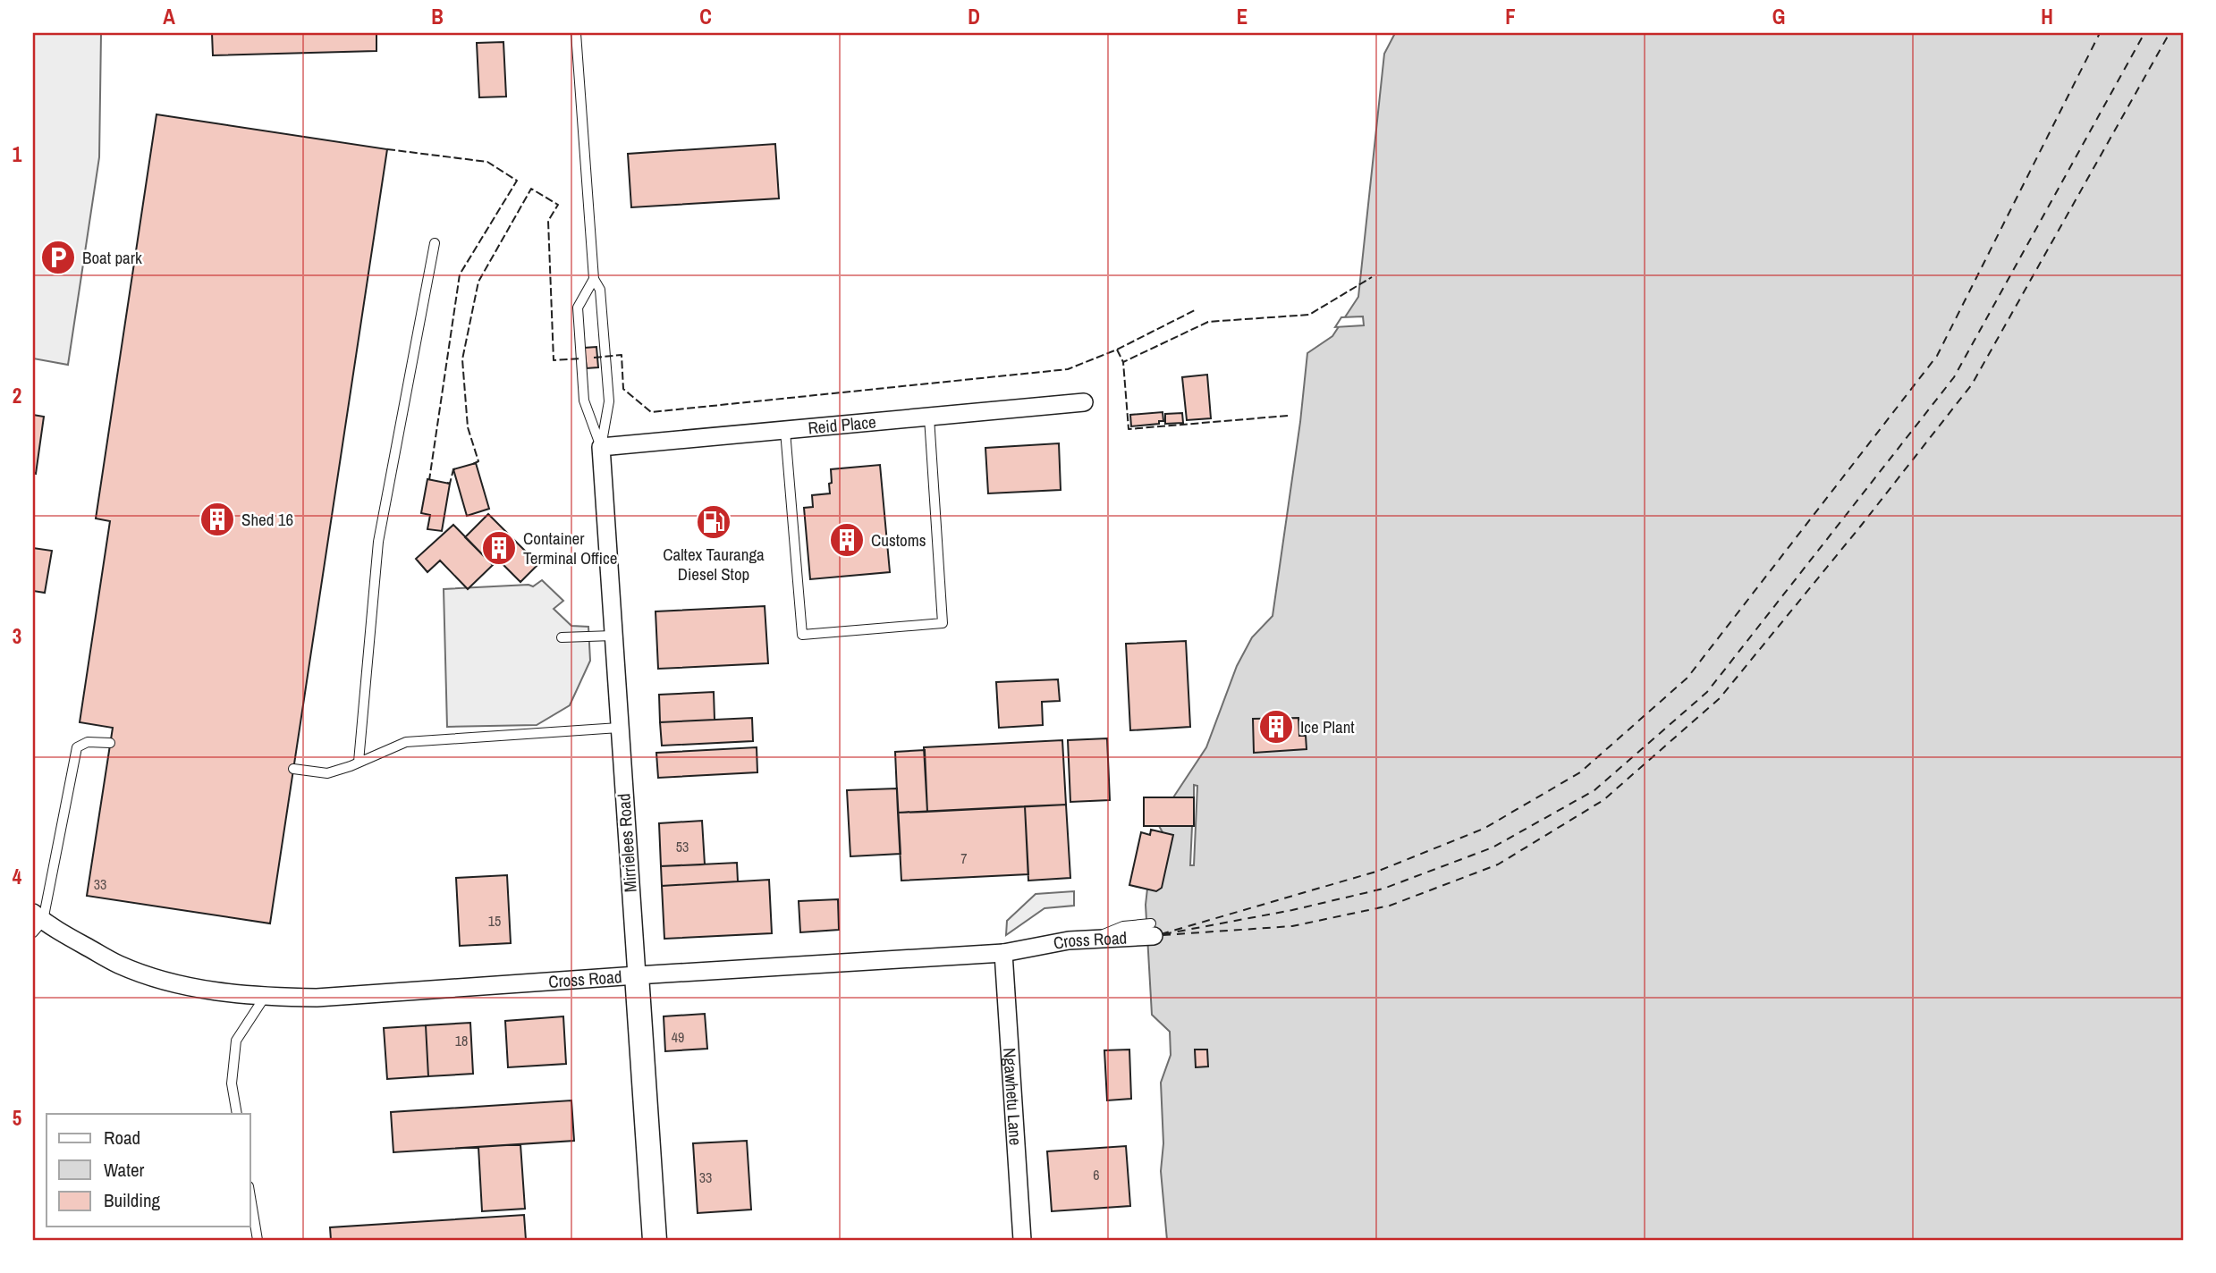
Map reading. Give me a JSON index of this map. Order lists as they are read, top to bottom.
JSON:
{
  "streets": {
    "main road": ["Mirrielees Road"],
    "street": ["Reid Place", "Cross Road", "Ngawhetu Lane"]
  },
  "crossings": [
    ["Reid Place", "Mirrielees Road"],
    ["Mirrielees Road", "Cross Road"],
    ["Cross Road", "Ngawhetu Lane"]
  ],
  "places": {
    "parking": ["Boat park"],
    "building": [
      "Shed 16",
      "Customs",
      "Container Terminal Office",
      "Ice Plant"
    ],
    "fuel station": ["Caltex Tauranga Diesel Stop"]
  },
  "house_numbers": [
    "53",
    "7",
    "33",
    "15",
    "49",
    "18",
    "6",
    "33"
  ],
  "legend": ["Road", "Water", "Building"],
  "grid": {
    "columns": [
      "A",
      "B",
      "C",
      "D",
      "E",
      "F",
      "G",
      "H"
    ],
    "rows": [
      "1",
      "2",
      "3",
      "4",
      "5"
    ]
  }
}
